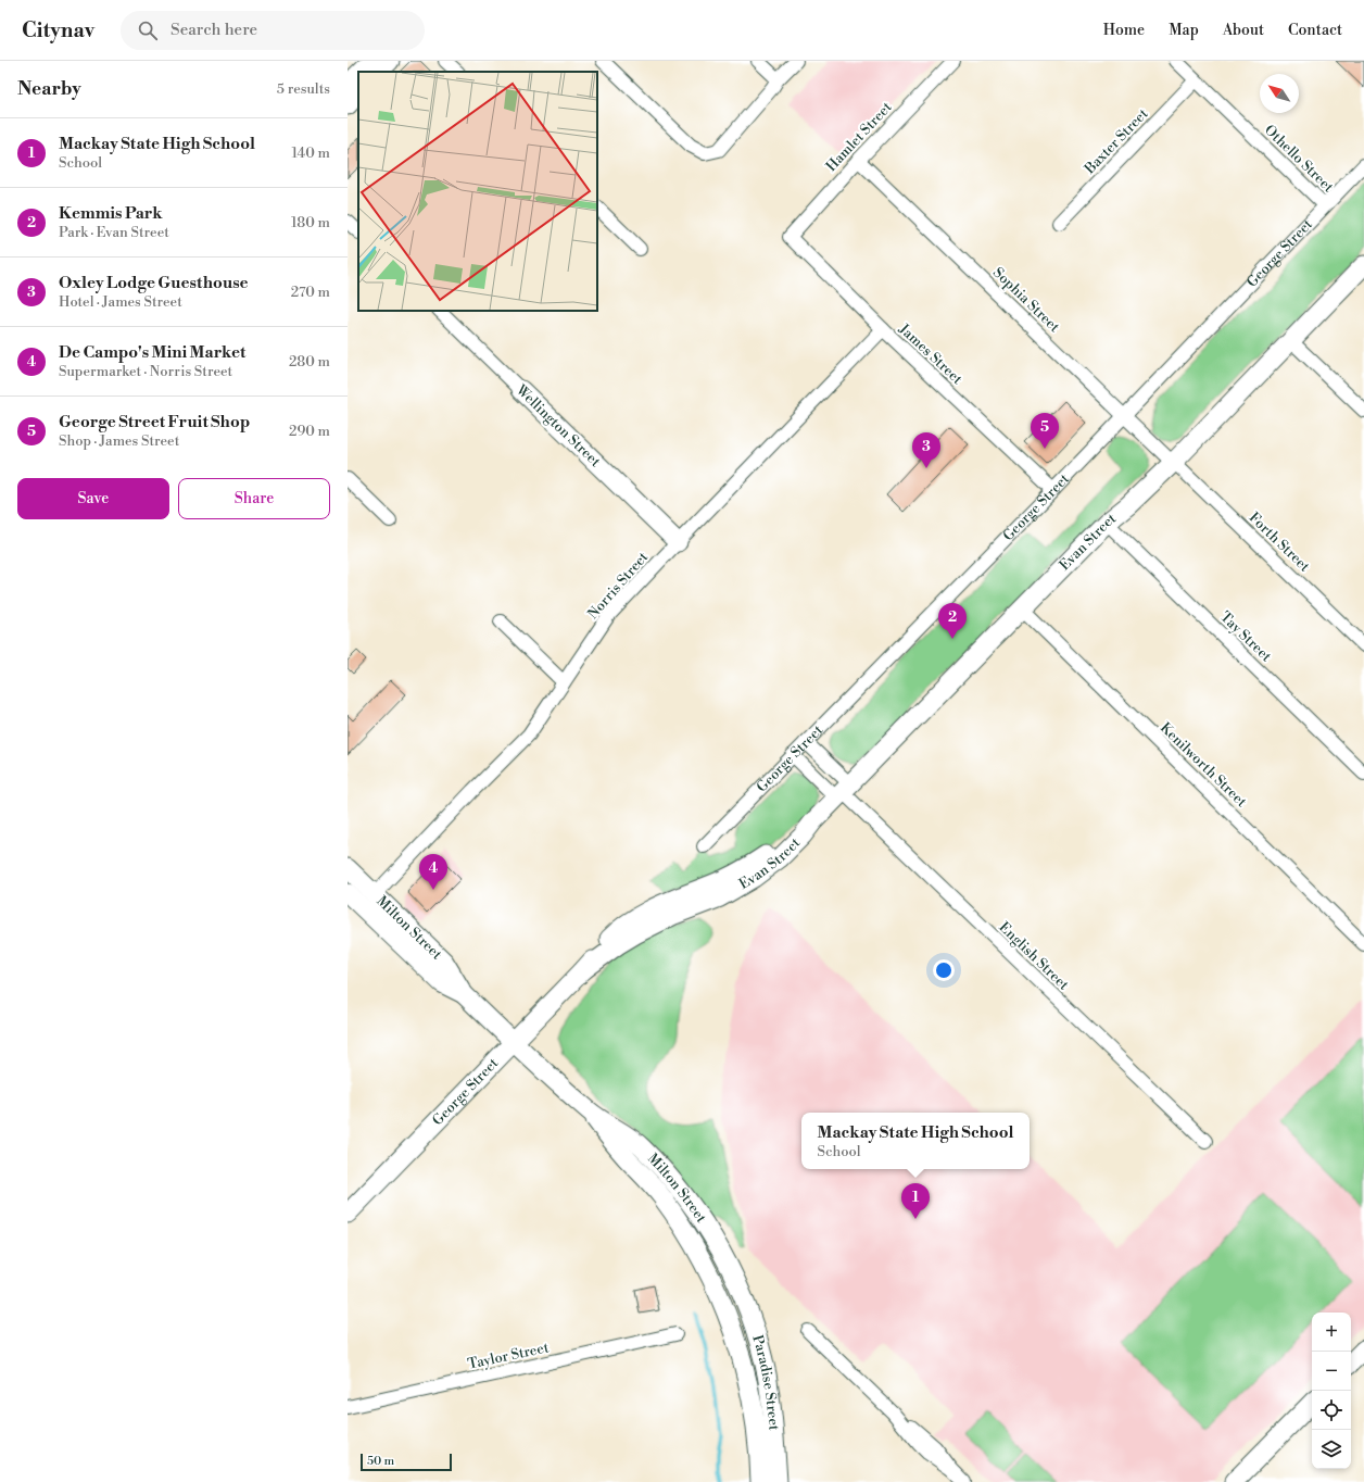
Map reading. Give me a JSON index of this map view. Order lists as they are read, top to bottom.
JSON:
{
  "streets": {
    "street": [
      "Hamlet Street",
      "Baxter Street",
      "Othello Street",
      "George Street",
      "Sophia Street",
      "James Street",
      "Wellington Street",
      "Forth Street",
      "Evan Street",
      "Norris Street",
      "Tay Street",
      "Kenilworth Street",
      "Milton Street",
      "English Street",
      "Taylor Street",
      "Paradise Street"
    ]
  },
  "crossings": [
    ["Hamlet Street", "Sophia Street"],
    ["Hamlet Street", "James Street"],
    ["Baxter Street", "Othello Street"],
    ["Othello Street", "George Street"],
    ["George Street", "Sophia Street"],
    ["George Street", "James Street"],
    ["George Street", "Evan Street"],
    ["George Street", "Milton Street"],
    ["Sophia Street", "Forth Street"],
    ["Sophia Street", "Evan Street"],
    ["James Street", "Norris Street"],
    ["Wellington Street", "Norris Street"],
    ["Forth Street", "Evan Street"],
    ["Evan Street", "Tay Street"],
    ["Evan Street", "Kenilworth Street"],
    ["Evan Street", "English Street"],
    ["Norris Street", "Milton Street"],
    ["Milton Street", "Paradise Street"]
  ],
  "scale_bar": "50 m",
  "north": "top left",
  "page": {
    "header": "Citynav",
    "search": "Search here",
    "nav": [
      "Home",
      "Map",
      "About",
      "Contact"
    ],
    "heading": ["Nearby", "5 results"],
    "list": [
      {
        "mark": "1",
        "name": "Mackay State High School",
        "note": "School",
        "value": "140 m"
      },
      {
        "mark": "2",
        "name": "Kemmis Park",
        "note": "Park · Evan Street",
        "value": "180 m"
      },
      {
        "mark": "3",
        "name": "Oxley Lodge Guesthouse",
        "note": "Hotel · James Street",
        "value": "270 m"
      },
      {
        "mark": "4",
        "name": "De Campo's Mini Market",
        "note": "Supermarket · Norris Street",
        "value": "280 m"
      },
      {
        "mark": "5",
        "name": "George Street Fruit Shop",
        "note": "Shop · James Street",
        "value": "290 m"
      }
    ],
    "pins": [
      "5",
      "3",
      "2",
      "4",
      "1"
    ],
    "buttons": ["Save", "Share"],
    "popup": ["Mackay State High School", "School"],
    "map_buttons": ["+", "−"],
    "scale": "50 m"
  }
}
